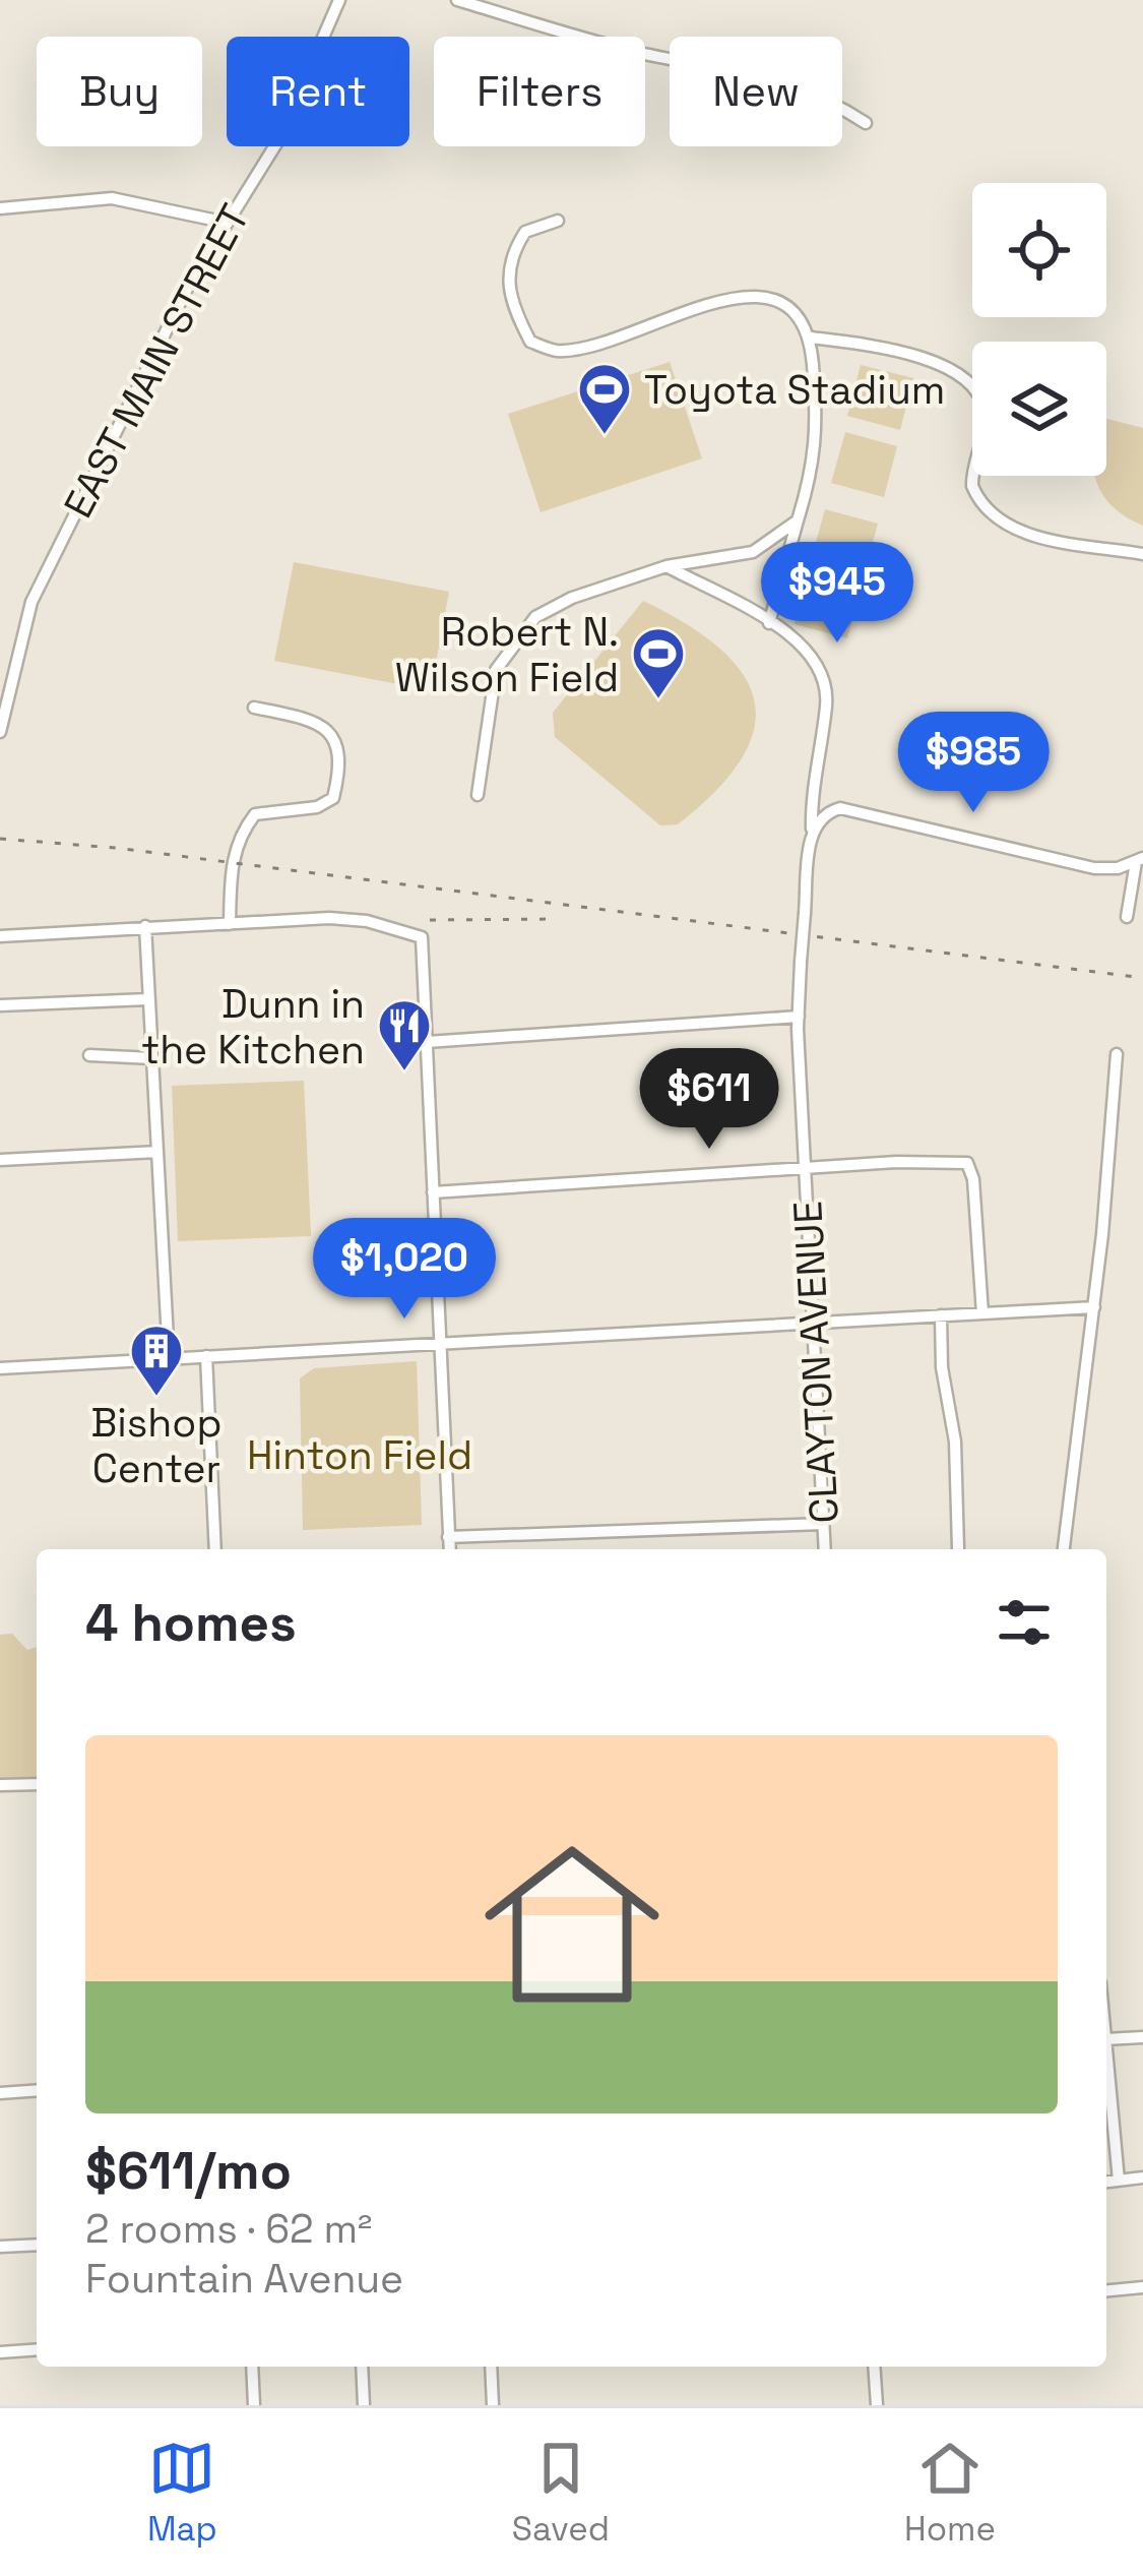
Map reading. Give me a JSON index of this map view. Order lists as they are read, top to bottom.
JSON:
{
  "streets": {
    "street": ["EAST MAIN STREET", "CLAYTON AVENUE"]
  },
  "parks": ["Hinton Field"],
  "places": {
    "sports": ["Toyota Stadium", "Robert N. Wilson Field"],
    "restaurant": ["Dunn in the Kitchen"],
    "building": ["Bishop Center"]
  },
  "page": {
    "chip": [
      "Buy",
      "Rent",
      "Filters",
      "New"
    ],
    "price": [
      "$945",
      "$985",
      "$611",
      "$1,020"
    ],
    "heading": "4 homes",
    "list": [
      {
        "name": "$611/mo",
        "note": "2 rooms · 62 m² · Fountain Avenue"
      }
    ],
    "tabs": ["Map", "Saved", "Home"]
  }
}
